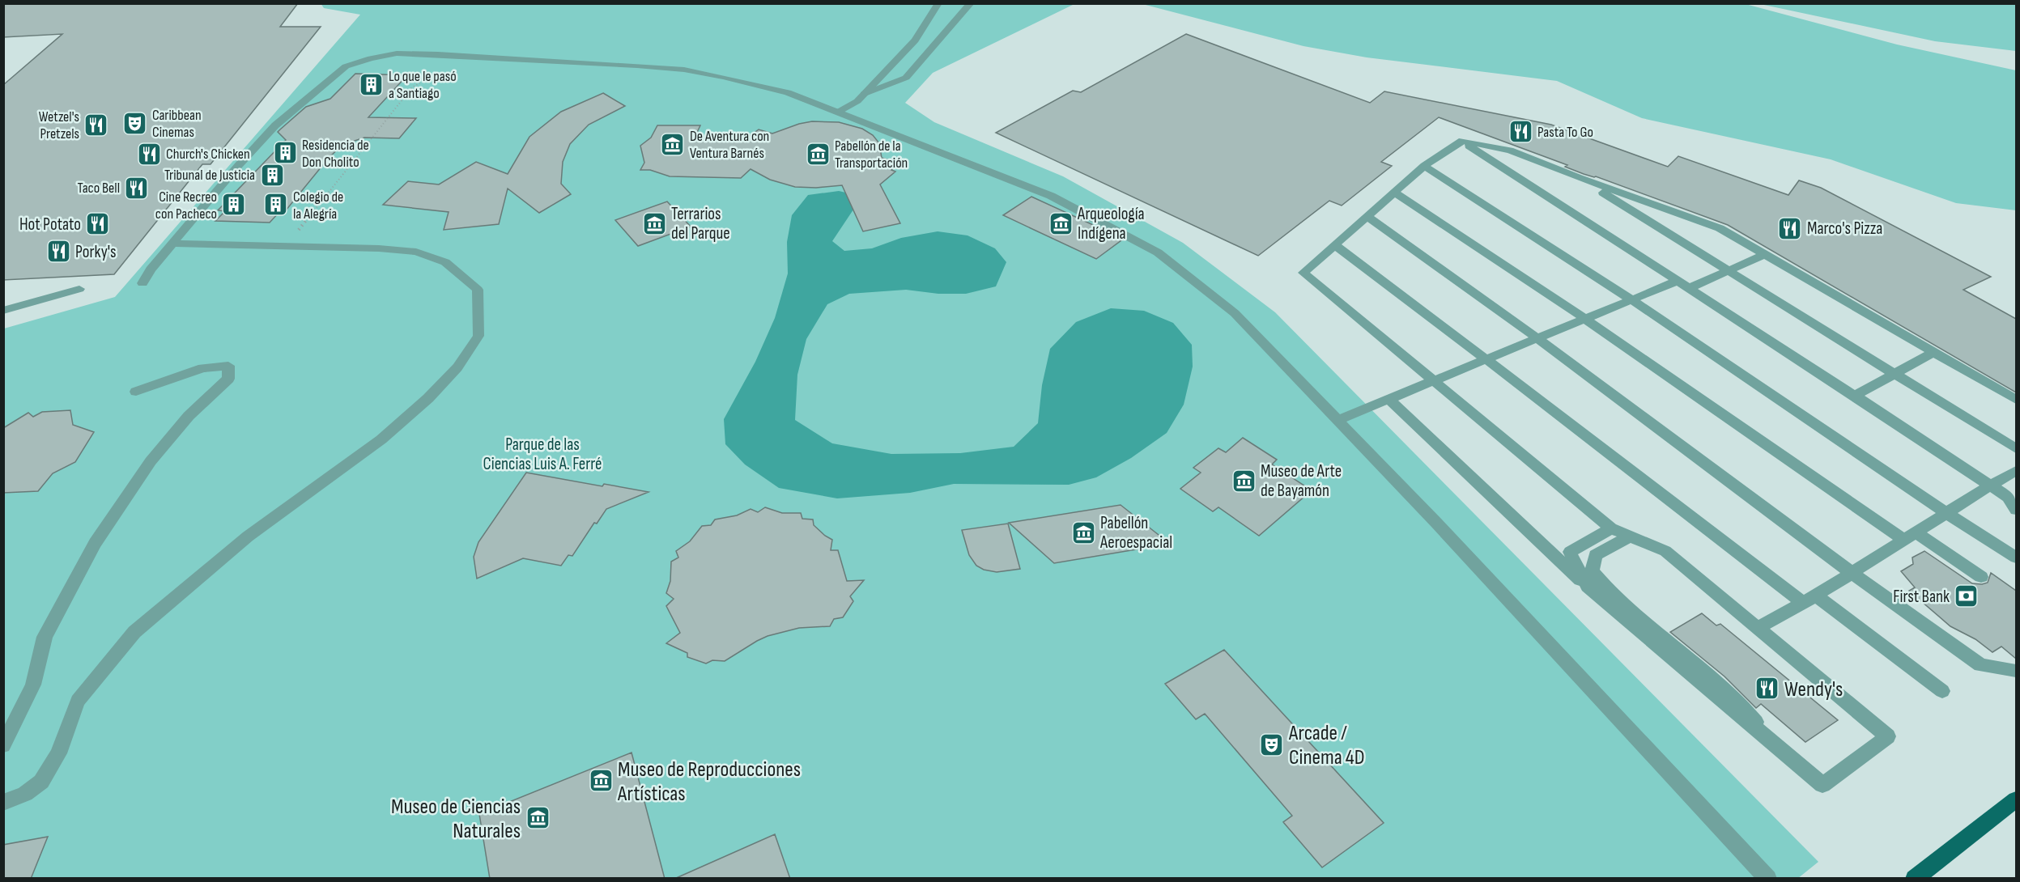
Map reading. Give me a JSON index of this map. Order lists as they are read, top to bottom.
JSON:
{
  "parks": ["Parque de las Ciencias Luis A. Ferré"],
  "places": {
    "building": [
      "Lo que le pasó a Santiago",
      "Residencia de Don Cholito",
      "Tribunal de Justicia",
      "Cine Recreo con Pacheco",
      "Colegio de la Alegría"
    ],
    "theatre": ["Caribbean Cinemas", "Arcade / Cinema 4D"],
    "restaurant": [
      "Wetzel's Pretzels",
      "Pasta To Go",
      "Church's Chicken",
      "Taco Bell",
      "Hot Potato",
      "Marco's Pizza",
      "Porky's",
      "Wendy's"
    ],
    "museum": [
      "De Aventura con Ventura Barnés",
      "Pabellón de la Transportación",
      "Terrarios del Parque",
      "Arqueología Indígena",
      "Museo de Arte de Bayamón",
      "Pabellón Aeroespacial",
      "Museo de Reproducciones Artísticas",
      "Museo de Ciencias Naturales"
    ],
    "bank": ["First Bank"]
  }
}
